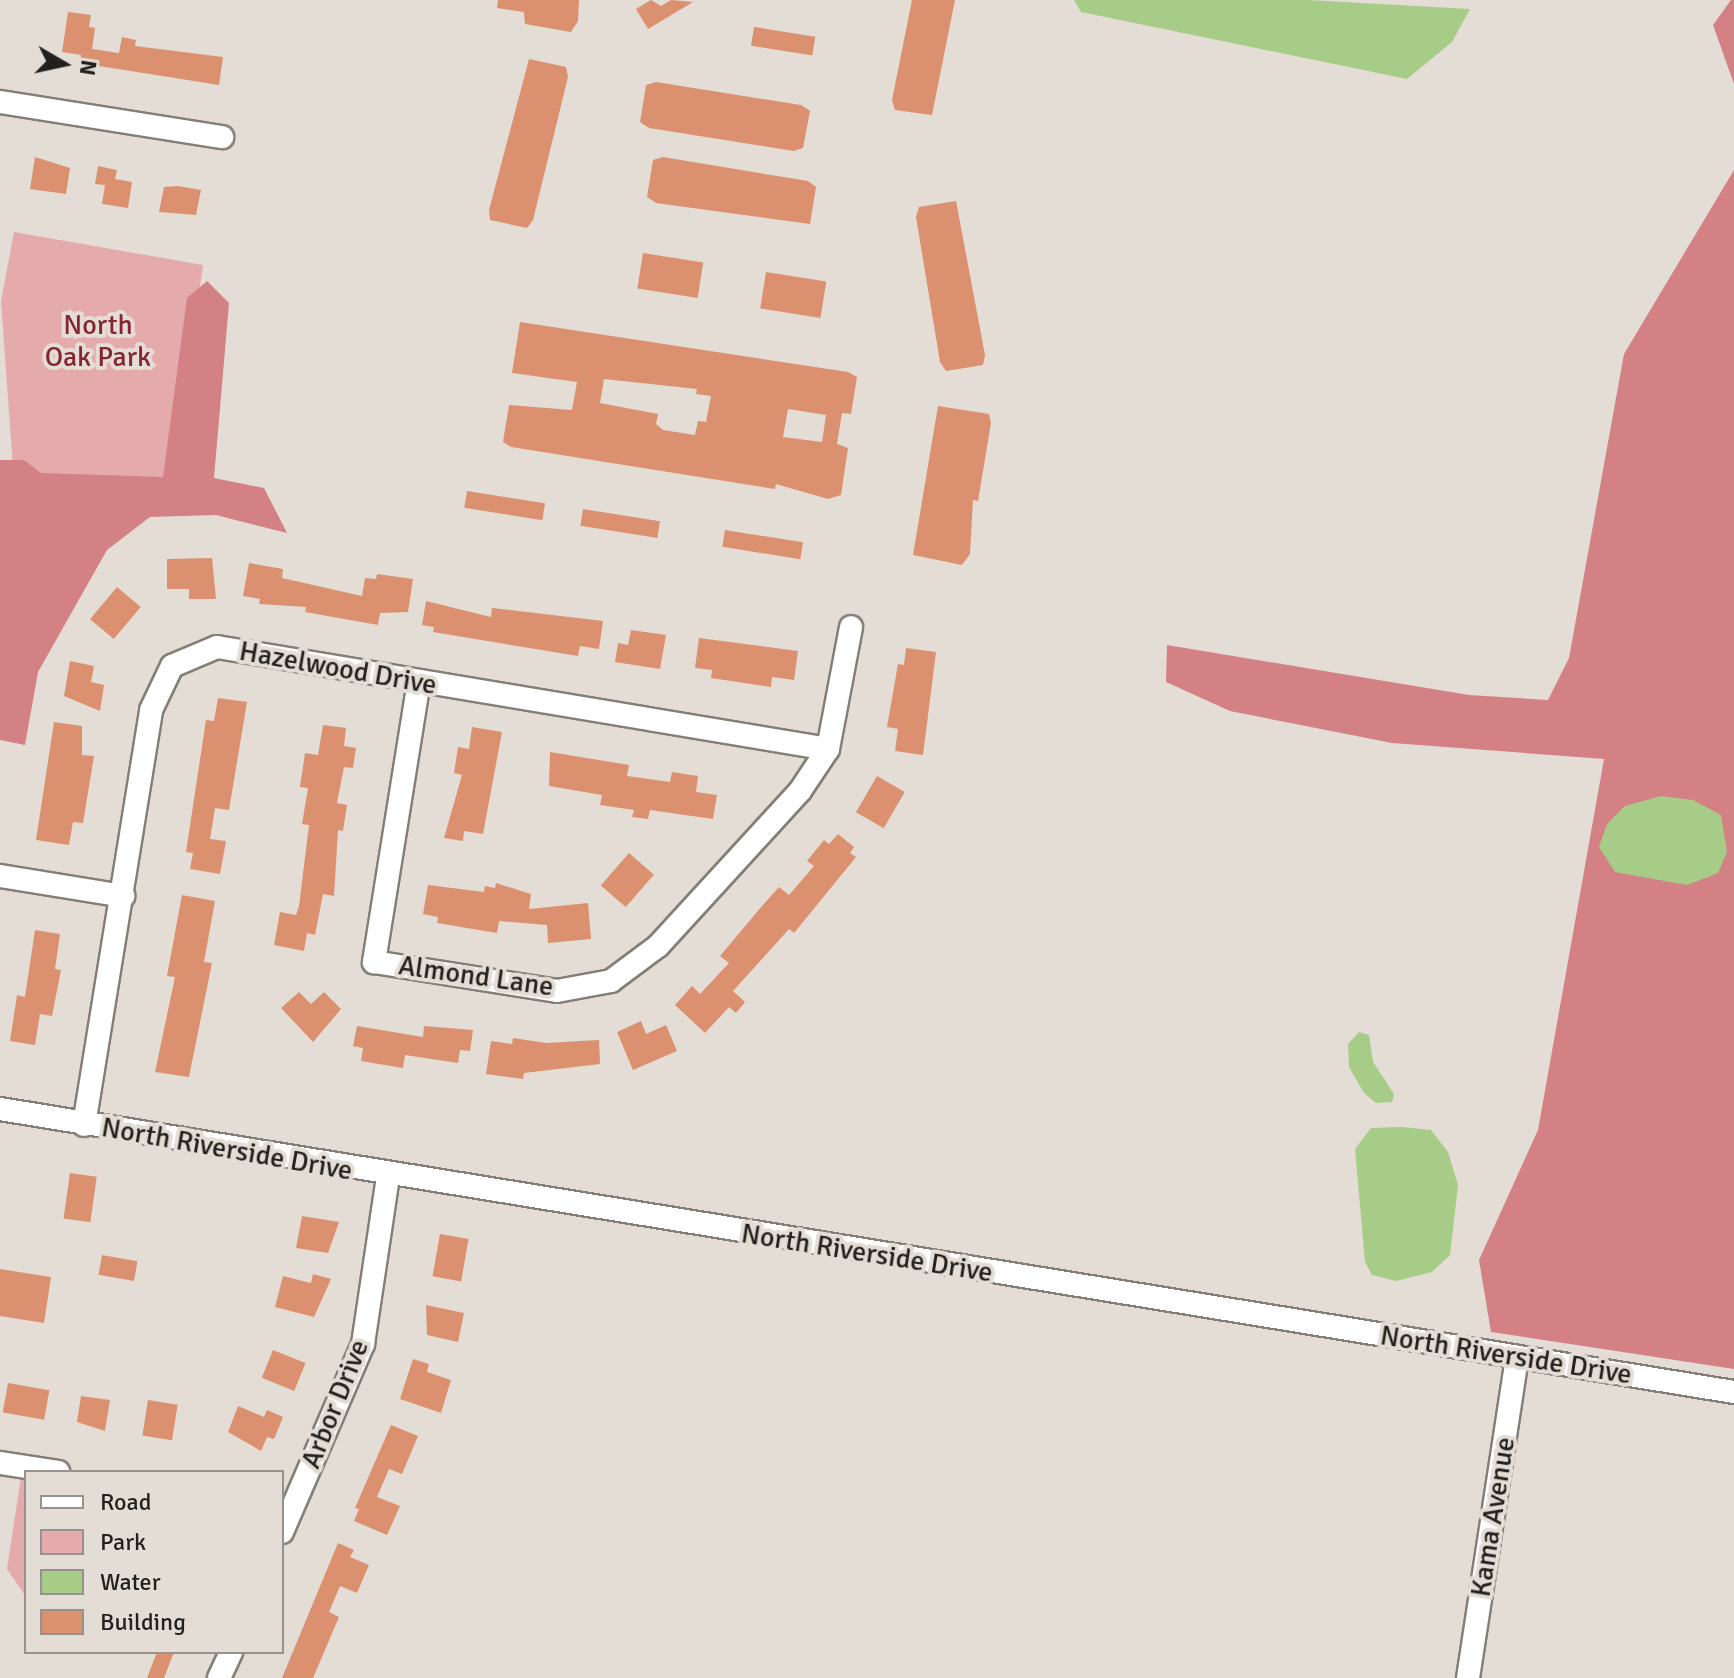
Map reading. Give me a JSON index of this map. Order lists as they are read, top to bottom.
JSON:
{
  "streets": {
    "street": [
      "Hazelwood Drive",
      "Almond Lane",
      "North Riverside Drive",
      "Arbor Drive",
      "Kama Avenue"
    ]
  },
  "crossings": [
    ["Hazelwood Drive", "Almond Lane"],
    ["Hazelwood Drive", "North Riverside Drive"],
    ["North Riverside Drive", "Arbor Drive"],
    ["North Riverside Drive", "Kama Avenue"]
  ],
  "parks": ["North Oak Park"],
  "legend": [
    "Road",
    "Park",
    "Water",
    "Building"
  ],
  "north": "right"
}
